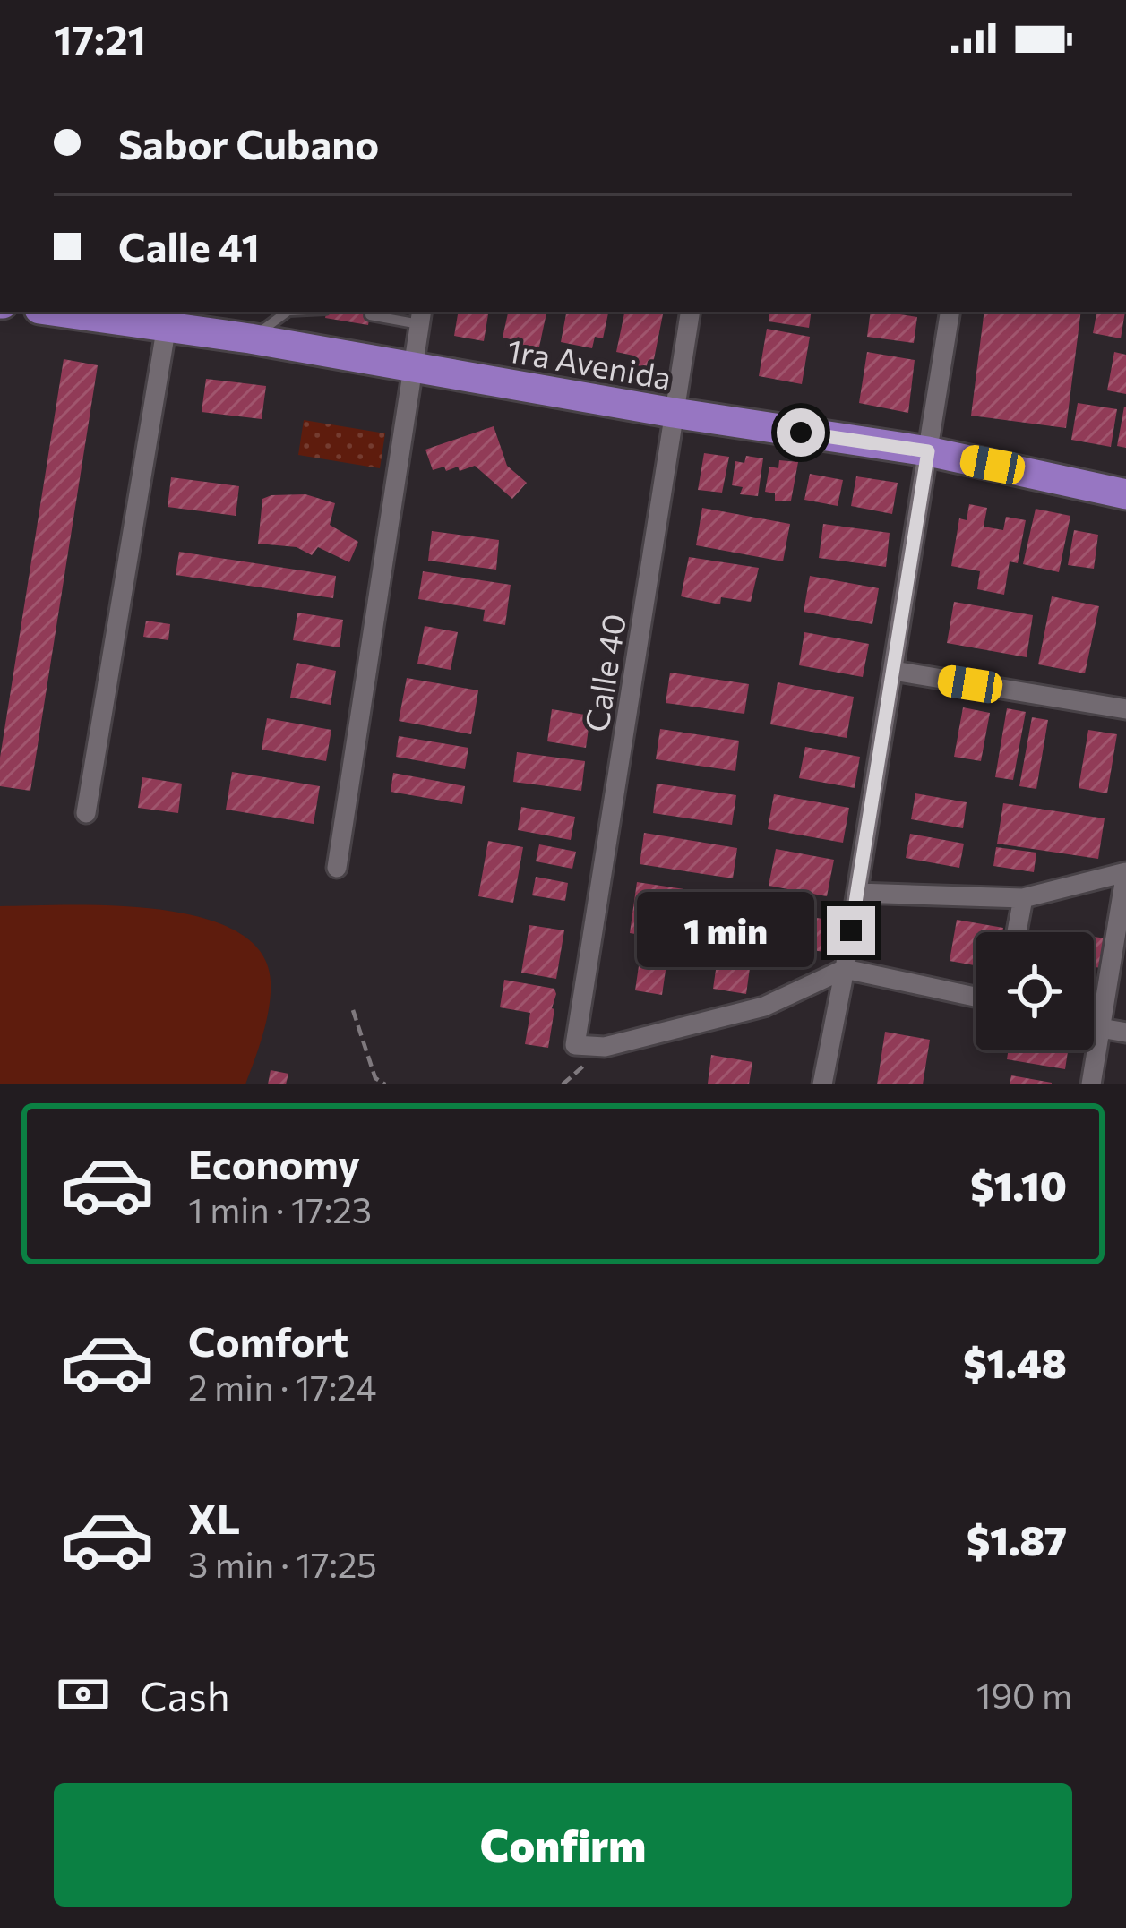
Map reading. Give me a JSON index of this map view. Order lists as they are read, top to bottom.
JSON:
{
  "streets": {
    "main road": ["1ra Avenida"],
    "street": ["Calle 40"]
  },
  "crossings": [
    ["1ra Avenida", "Calle 40"]
  ],
  "page": {
    "status": "17:21",
    "banner": ["Sabor Cubano", "Calle 41"],
    "bubble": "1 min",
    "list": [
      {
        "name": "Economy",
        "note": "1 min · 17:23",
        "value": "$1.10"
      },
      {
        "name": "Comfort",
        "note": "2 min · 17:24",
        "value": "$1.48"
      },
      {
        "name": "XL",
        "note": "3 min · 17:25",
        "value": "$1.87"
      }
    ],
    "pay": ["Cash", "190 m"],
    "buttons": "Confirm"
  }
}
